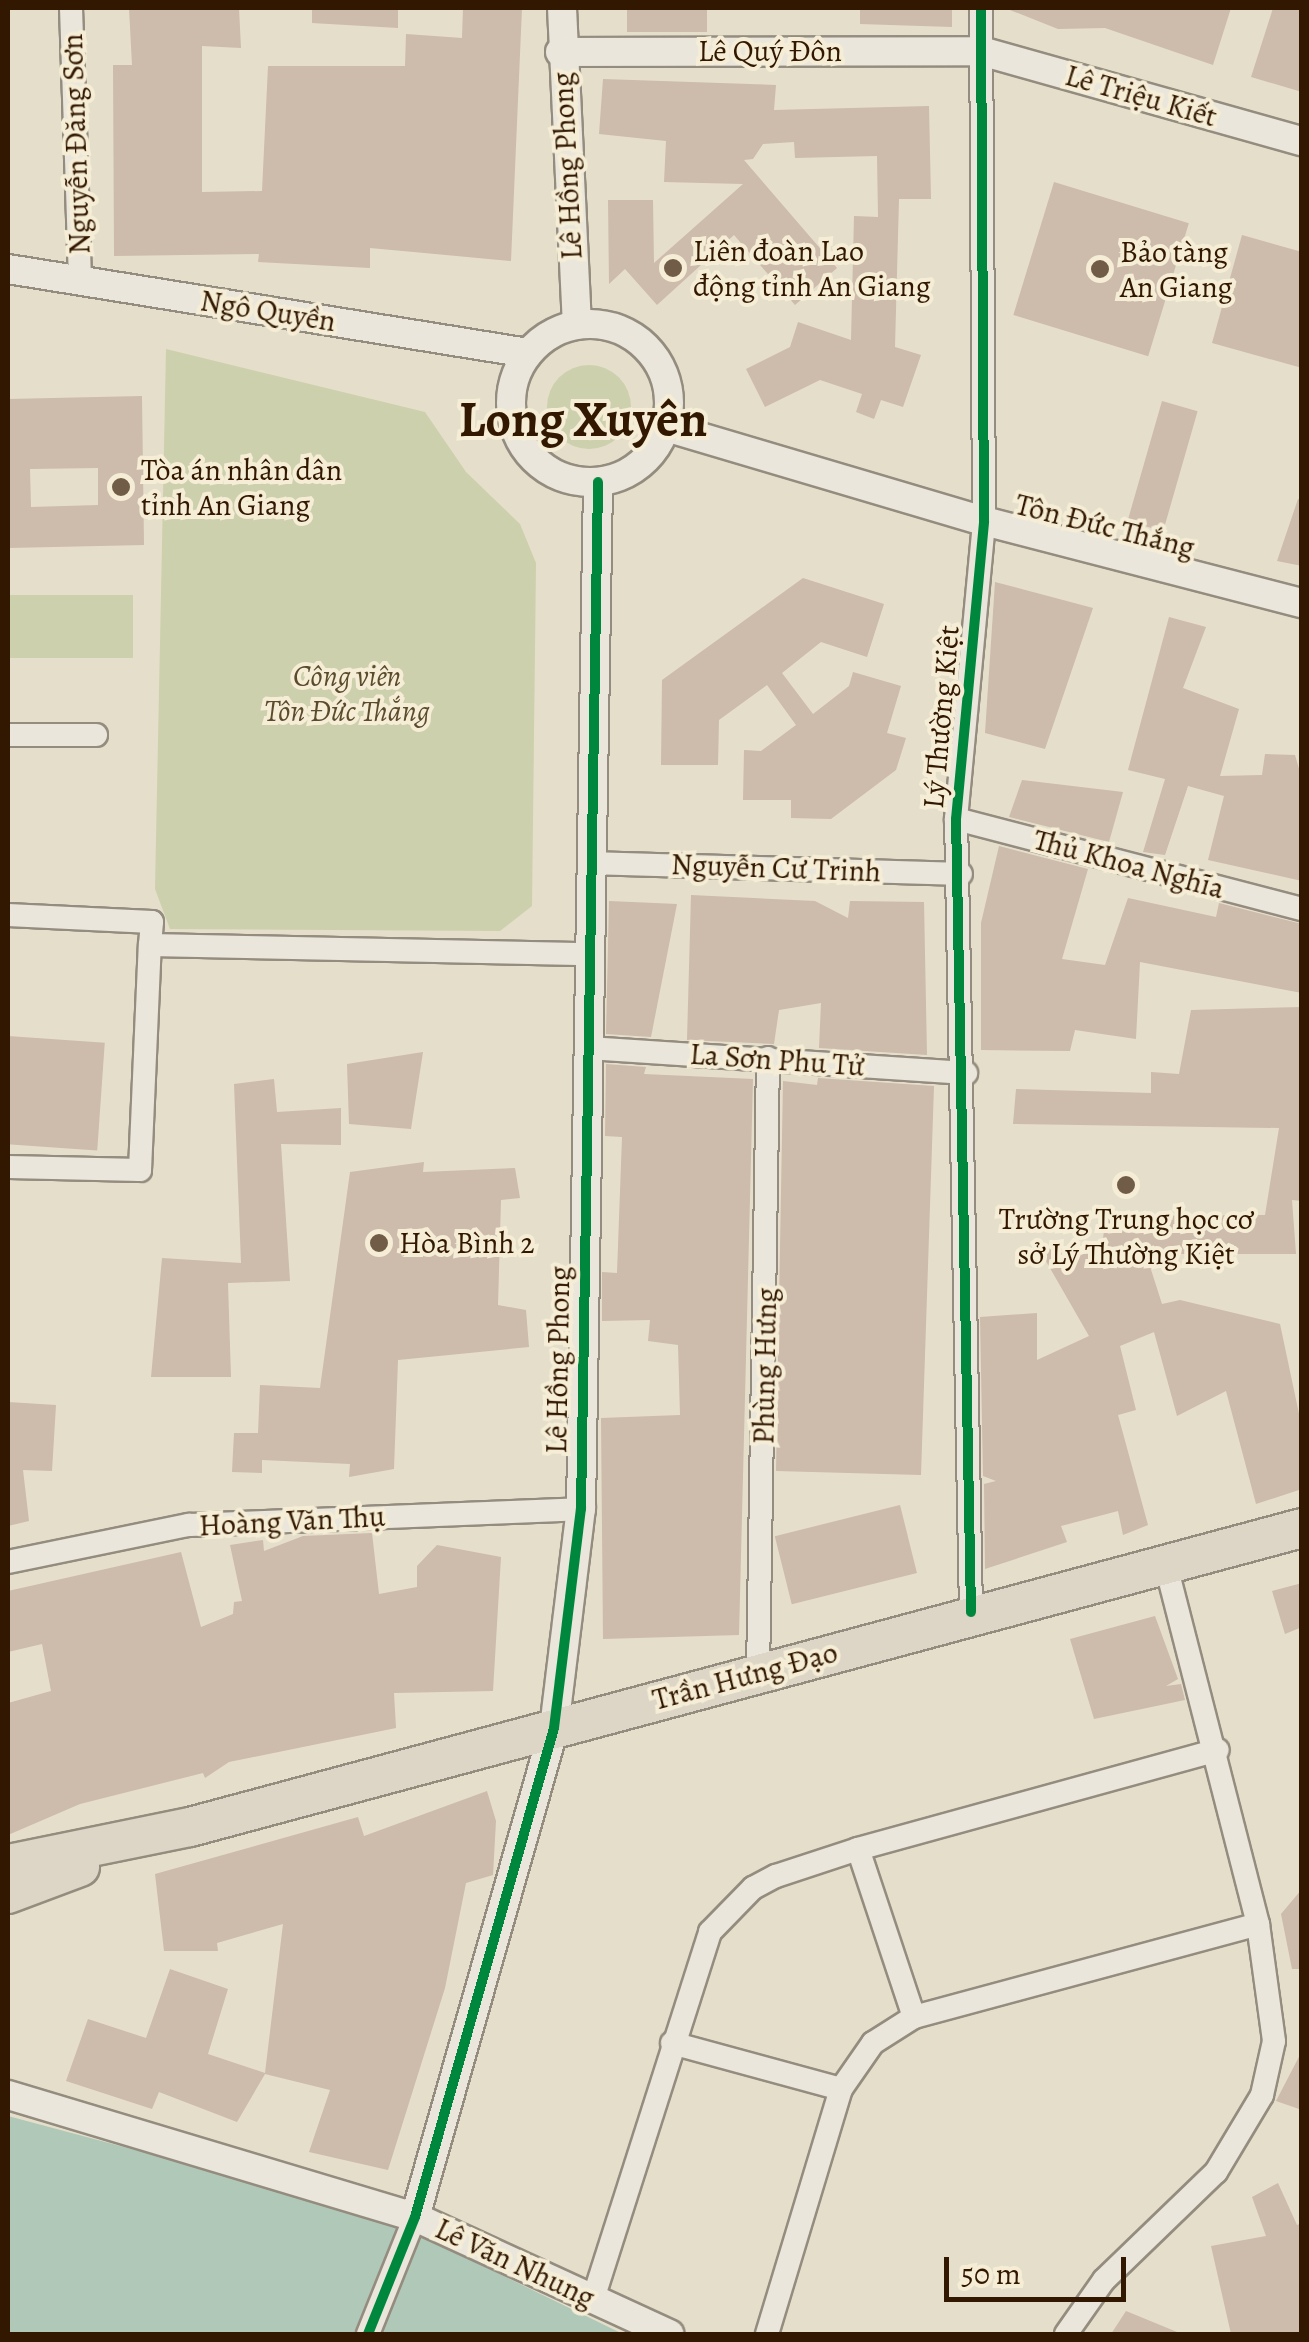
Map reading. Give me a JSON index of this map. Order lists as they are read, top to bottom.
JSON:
{
  "streets": {
    "highway": ["Trần Hưng Đạo"],
    "street": [
      "Lê Quý Đôn",
      "Lê Triệu Kiết",
      "Nguyễn Đăng Sơn",
      "Lê Hồng Phong",
      "Ngô Quyền",
      "Tôn Đức Thắng",
      "Lý Thường Kiệt",
      "Thủ Khoa Nghĩa",
      "Nguyễn Cư Trinh",
      "La Sơn Phu Tử",
      "Phùng Hưng",
      "Hoàng Văn Thụ",
      "Lê Văn Nhung"
    ]
  },
  "crossings": [
    ["Lê Quý Đôn", "Lê Triệu Kiết"],
    ["Lê Quý Đôn", "Lê Hồng Phong"],
    ["Lê Quý Đôn", "Lý Thường Kiệt"],
    ["Lê Triệu Kiết", "Lý Thường Kiệt"],
    ["Nguyễn Đăng Sơn", "Ngô Quyền"],
    ["Lê Hồng Phong", "Ngô Quyền"],
    ["Lê Hồng Phong", "Tôn Đức Thắng"],
    ["Lê Hồng Phong", "Nguyễn Cư Trinh"],
    ["Lê Hồng Phong", "La Sơn Phu Tử"],
    ["Lê Hồng Phong", "Hoàng Văn Thụ"],
    ["Lê Hồng Phong", "Trần Hưng Đạo"],
    ["Lê Hồng Phong", "Lê Văn Nhung"],
    ["Ngô Quyền", "Tôn Đức Thắng"],
    ["Tôn Đức Thắng", "Lý Thường Kiệt"],
    ["Lý Thường Kiệt", "Thủ Khoa Nghĩa"],
    ["Lý Thường Kiệt", "Nguyễn Cư Trinh"],
    ["Lý Thường Kiệt", "La Sơn Phu Tử"],
    ["Lý Thường Kiệt", "Trần Hưng Đạo"],
    ["La Sơn Phu Tử", "Phùng Hưng"],
    ["Phùng Hưng", "Trần Hưng Đạo"]
  ],
  "districts": ["Long Xuyên"],
  "parks": ["Công viên Tôn Đức Thắng"],
  "places": [
    "Liên đoàn Lao động tỉnh An Giang",
    "Bảo tàng An Giang",
    "Tòa án nhân dân tỉnh An Giang",
    "Trường Trung học cơ sở Lý Thường Kiệt",
    "Hòa Bình 2"
  ],
  "scale_bar": "50 m"
}
